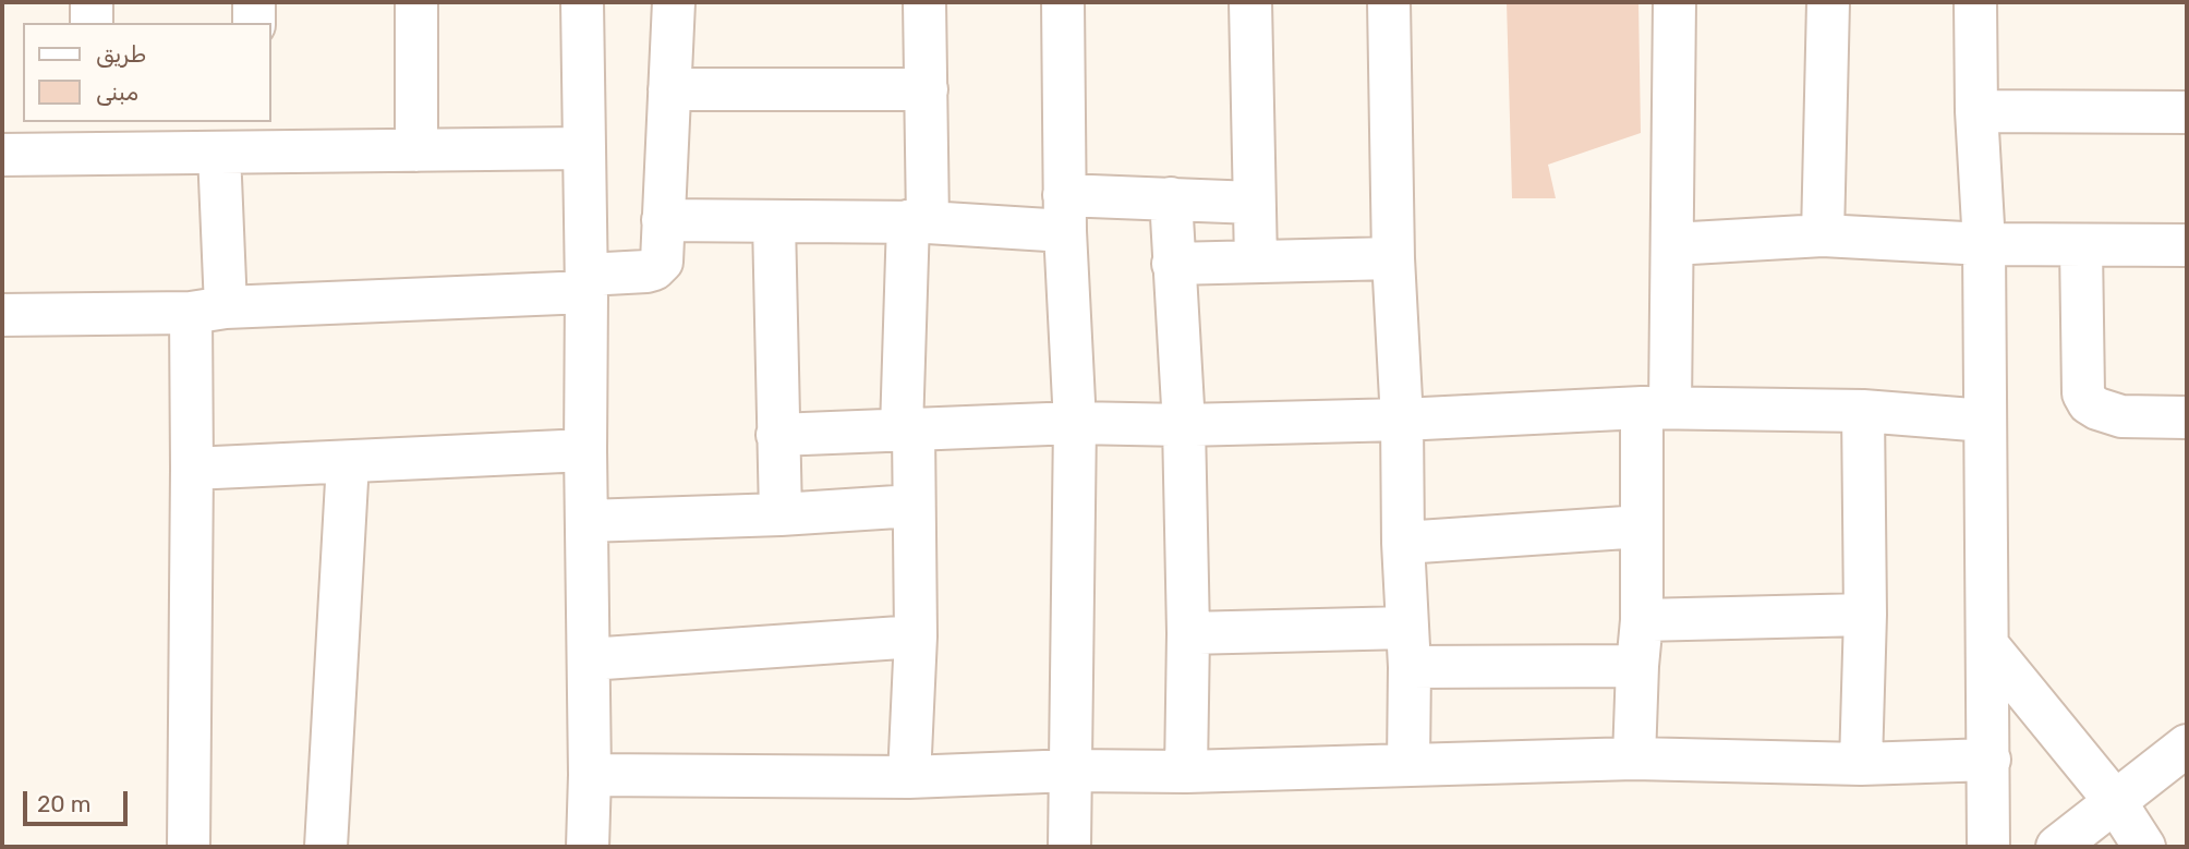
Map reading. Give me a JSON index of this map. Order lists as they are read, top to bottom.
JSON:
{
  "legend": ["طريق", "مبنى"],
  "scale_bar": "20 m"
}
